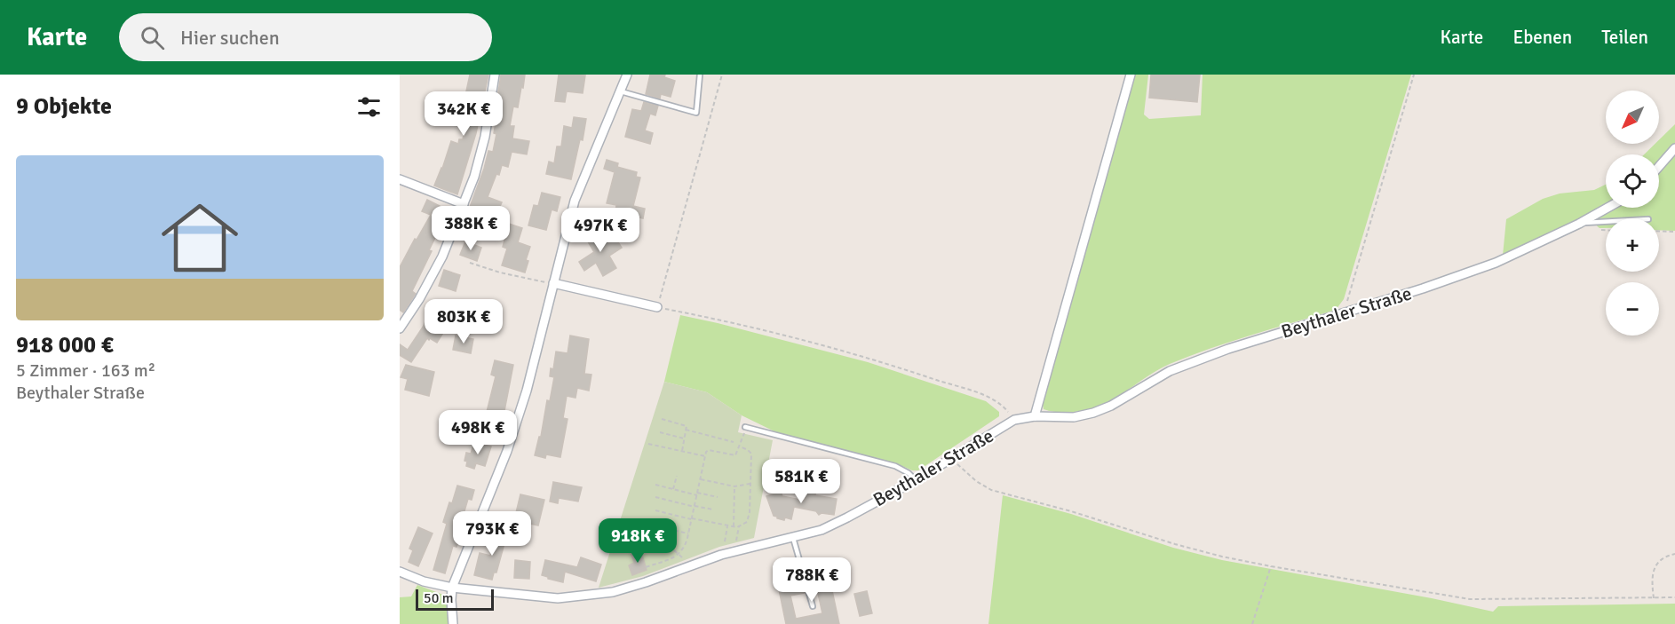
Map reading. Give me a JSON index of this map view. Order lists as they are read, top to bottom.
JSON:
{
  "streets": {
    "street": ["Beythaler Straße"]
  },
  "scale_bar": "50 m",
  "north": "bottom left",
  "page": {
    "header": "Karte",
    "search": "Hier suchen",
    "nav": ["Karte", "Ebenen", "Teilen"],
    "heading": "9 Objekte",
    "map_buttons": ["+", "−"],
    "price": [
      "342K €",
      "388K €",
      "497K €",
      "803K €",
      "498K €",
      "581K €",
      "793K €",
      "918K €",
      "788K €"
    ],
    "list": [
      {
        "name": "918 000 €",
        "note": "5 Zimmer · 163 m² · Beythaler Straße"
      }
    ],
    "scale": "50 m"
  }
}
